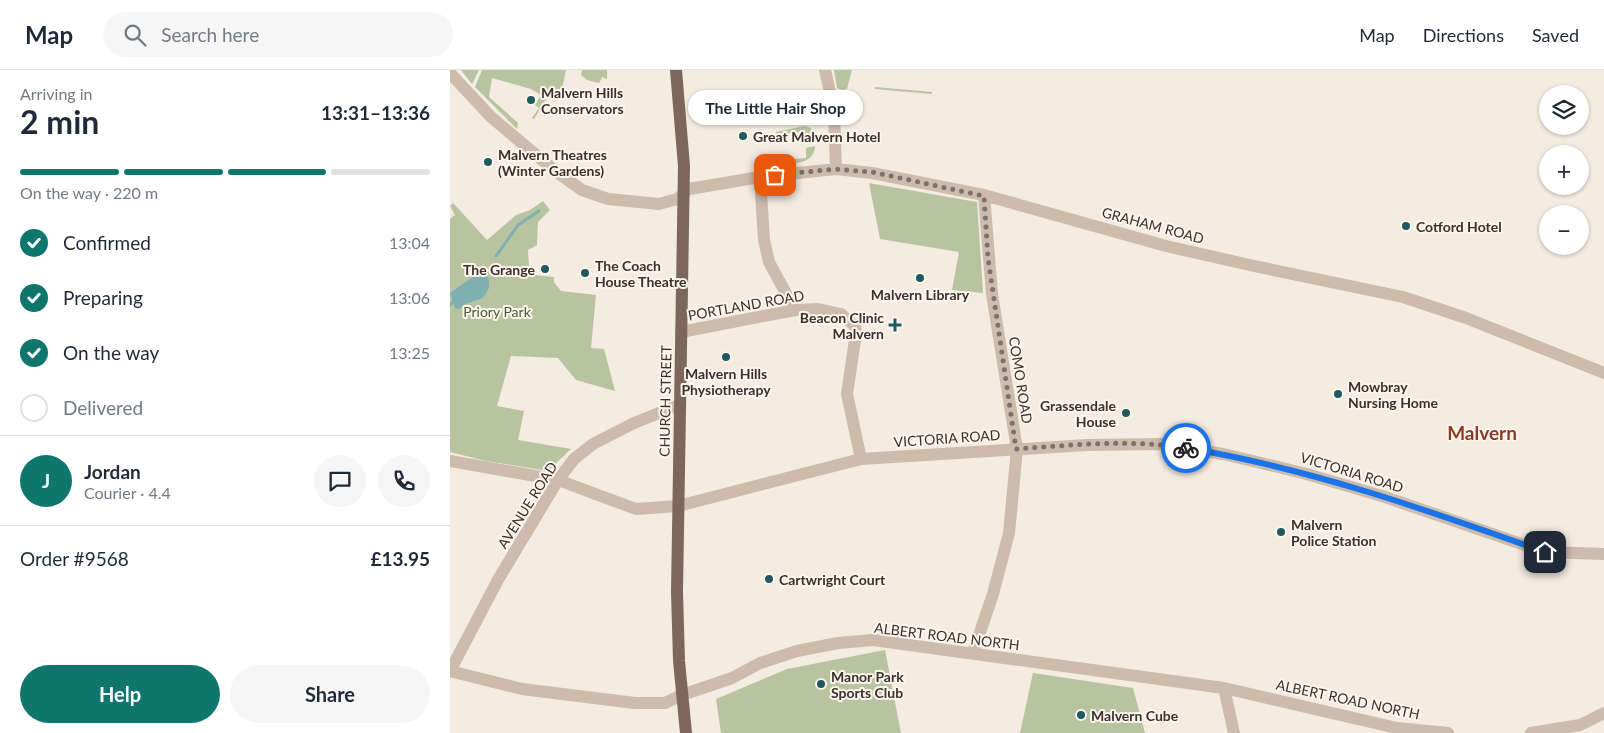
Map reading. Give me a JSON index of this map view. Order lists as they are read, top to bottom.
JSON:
{
  "streets": {
    "main road": ["CHURCH STREET"],
    "street": [
      "GRAHAM ROAD",
      "PORTLAND ROAD",
      "COMO ROAD",
      "VICTORIA ROAD",
      "AVENUE ROAD",
      "ALBERT ROAD NORTH"
    ]
  },
  "crossings": [
    ["GRAHAM ROAD", "COMO ROAD"],
    ["GRAHAM ROAD", "CHURCH STREET"],
    ["PORTLAND ROAD", "CHURCH STREET"],
    ["PORTLAND ROAD", "VICTORIA ROAD"],
    ["COMO ROAD", "VICTORIA ROAD"],
    ["COMO ROAD", "ALBERT ROAD NORTH"],
    ["CHURCH STREET", "VICTORIA ROAD"],
    ["CHURCH STREET", "AVENUE ROAD"],
    ["CHURCH STREET", "ALBERT ROAD NORTH"],
    ["VICTORIA ROAD", "AVENUE ROAD"],
    ["AVENUE ROAD", "ALBERT ROAD NORTH"]
  ],
  "districts": ["Malvern"],
  "parks": ["Priory Park"],
  "places": {
    "other": [
      "Malvern Hills Conservators",
      "Great Malvern Hotel",
      "Malvern Theatres (Winter Gardens)",
      "The Little Hair Shop",
      "Cotford Hotel",
      "The Grange",
      "The Coach House Theatre",
      "Malvern Library",
      "Malvern Hills Physiotherapy",
      "Mowbray Nursing Home",
      "Grassendale House",
      "Malvern Police Station",
      "Cartwright Court",
      "Manor Park Sports Club",
      "Malvern Cube"
    ],
    "health": ["Beacon Clinic Malvern"]
  },
  "page": {
    "header": "Map",
    "search": "Search here",
    "nav": ["Map", "Directions", "Saved"],
    "heading": ["2 min", "Arriving in", "13:31–13:36"],
    "panel": [
      "Jordan",
      "Courier · 4.4",
      "Order #9568",
      "£13.95"
    ],
    "map_buttons": ["+", "−"],
    "bubble": "The Little Hair Shop",
    "bar": "On the way · 220 m",
    "list": [
      ["Confirmed", "13:04"],
      ["Preparing", "13:06"],
      ["On the way", "13:25"],
      "Delivered"
    ],
    "round": "J",
    "buttons": ["Help", "Share"]
  }
}
